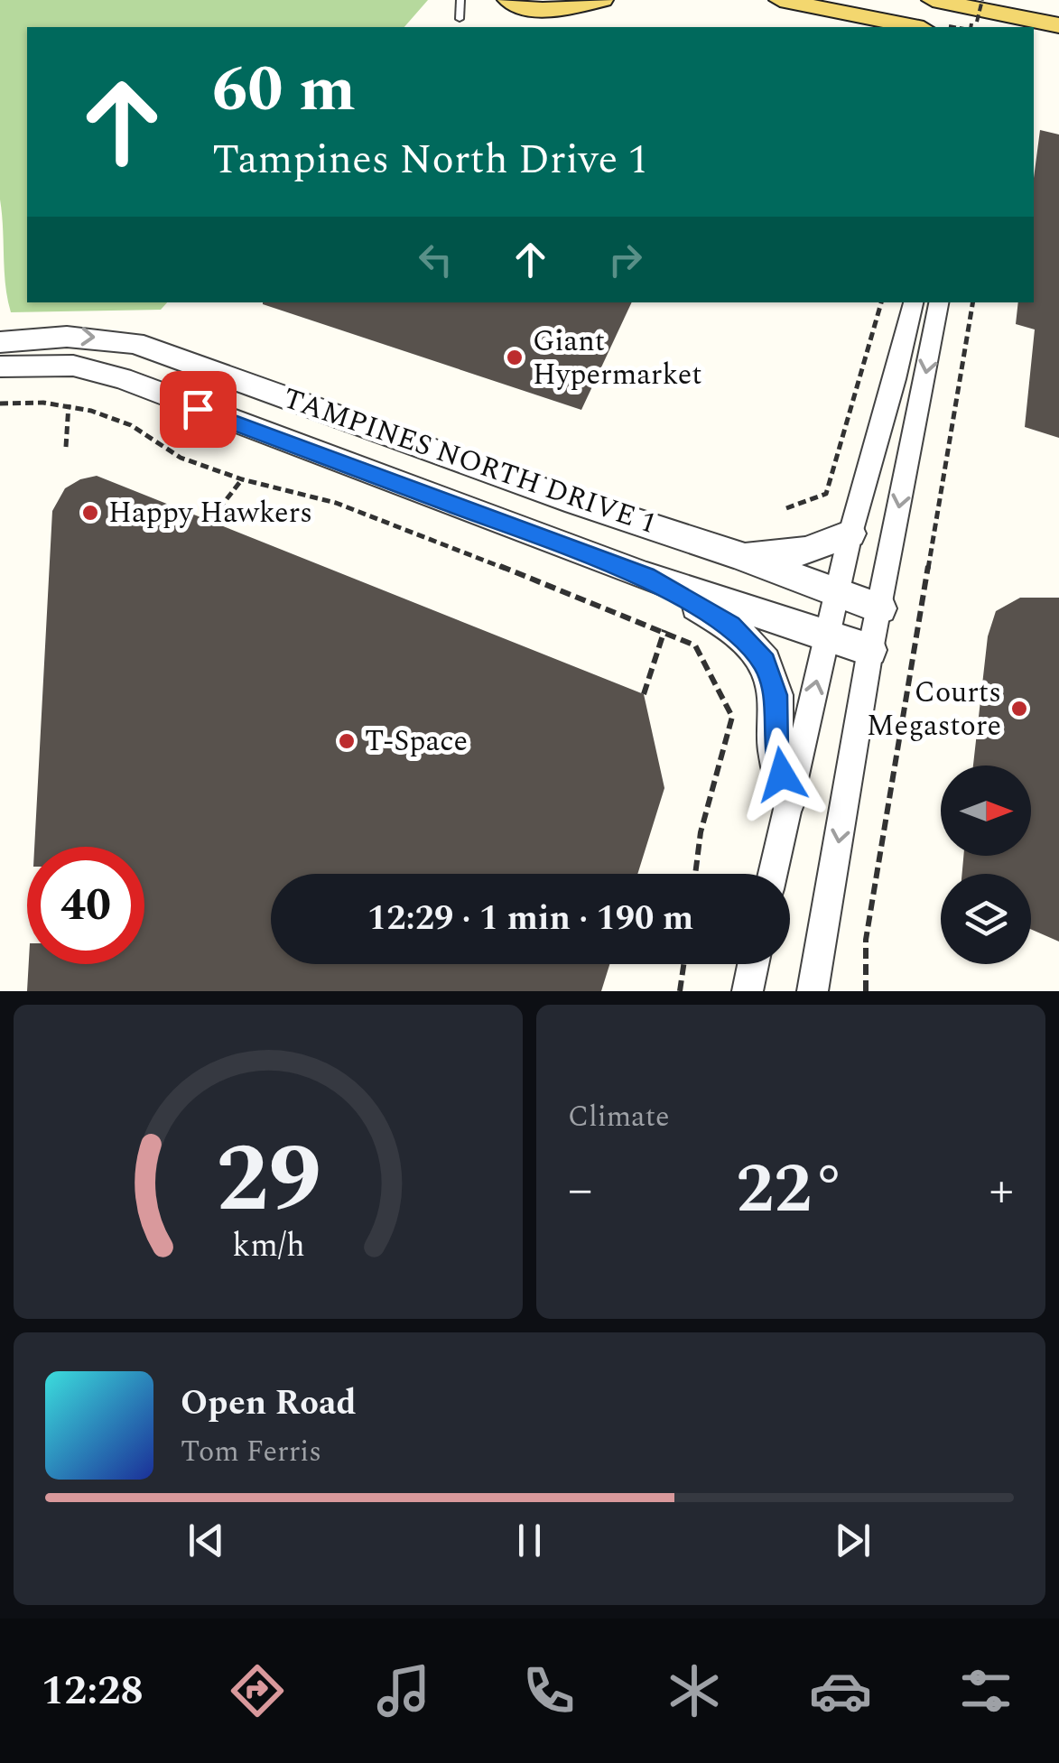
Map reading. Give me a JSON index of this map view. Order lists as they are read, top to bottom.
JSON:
{
  "streets": {
    "street": ["TAMPINES NORTH DRIVE 1"]
  },
  "places": [
    "Giant Hypermarket",
    "Happy Hawkers",
    "Courts Megastore",
    "T-Space"
  ],
  "north": "right",
  "page": {
    "turn": ["60 m", "Tampines North Drive 1"],
    "limit": "40",
    "trip": "12:29 · 1 min · 190 m",
    "tile": "Climate",
    "heat": ["−", "22°", "+"],
    "song": ["Open Road", "Tom Ferris"],
    "tabs": "12:28",
    "gauge": ["29", "km/h"]
  }
}
